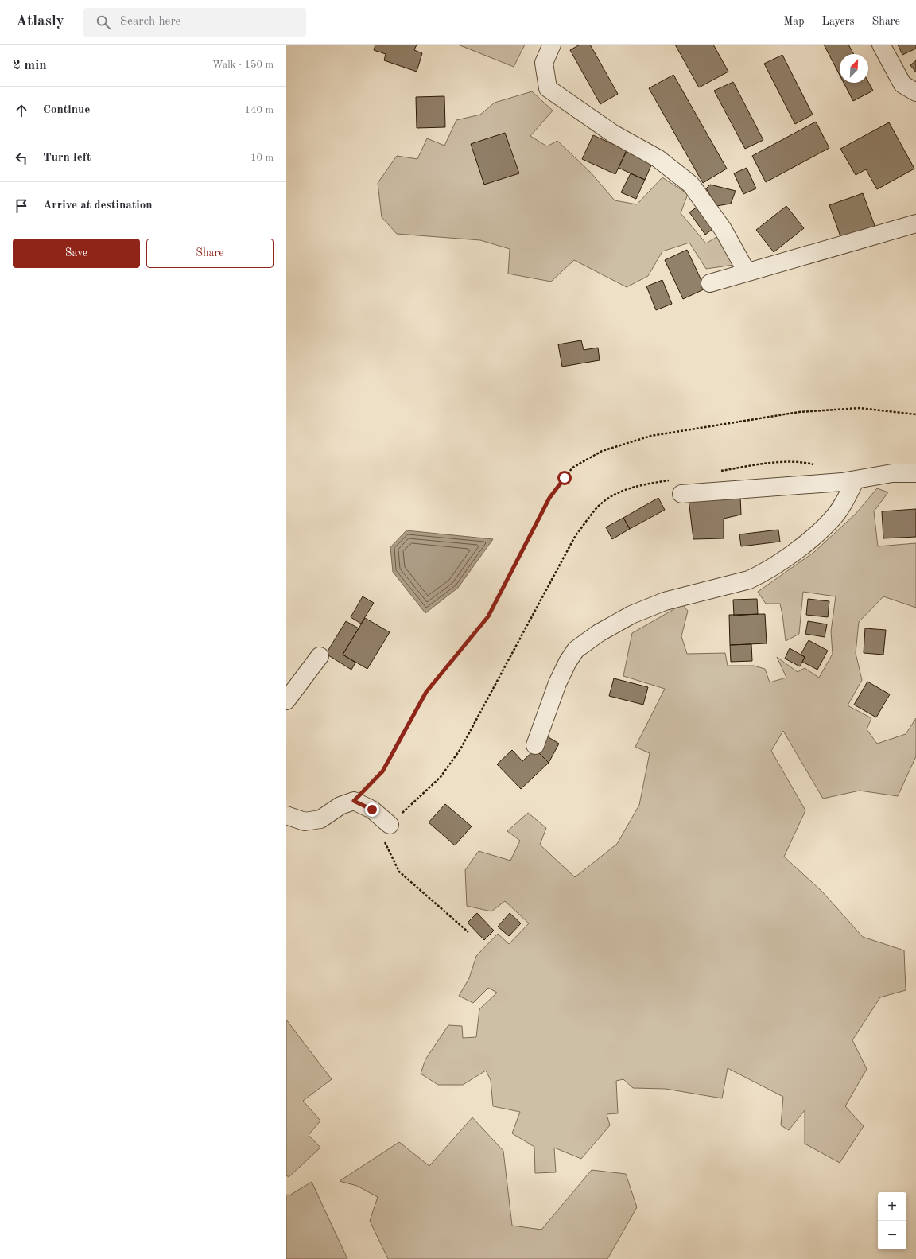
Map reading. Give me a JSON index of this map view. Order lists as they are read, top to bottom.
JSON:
{
  "north": "top right",
  "page": {
    "header": "Atlasly",
    "search": "Search here",
    "nav": ["Map", "Layers", "Share"],
    "heading": ["2 min", "Walk · 150 m"],
    "list": [
      ["Continue", "140 m"],
      ["Turn left", "10 m"],
      "Arrive at destination"
    ],
    "buttons": ["Save", "Share"],
    "map_buttons": ["+", "−"]
  }
}
